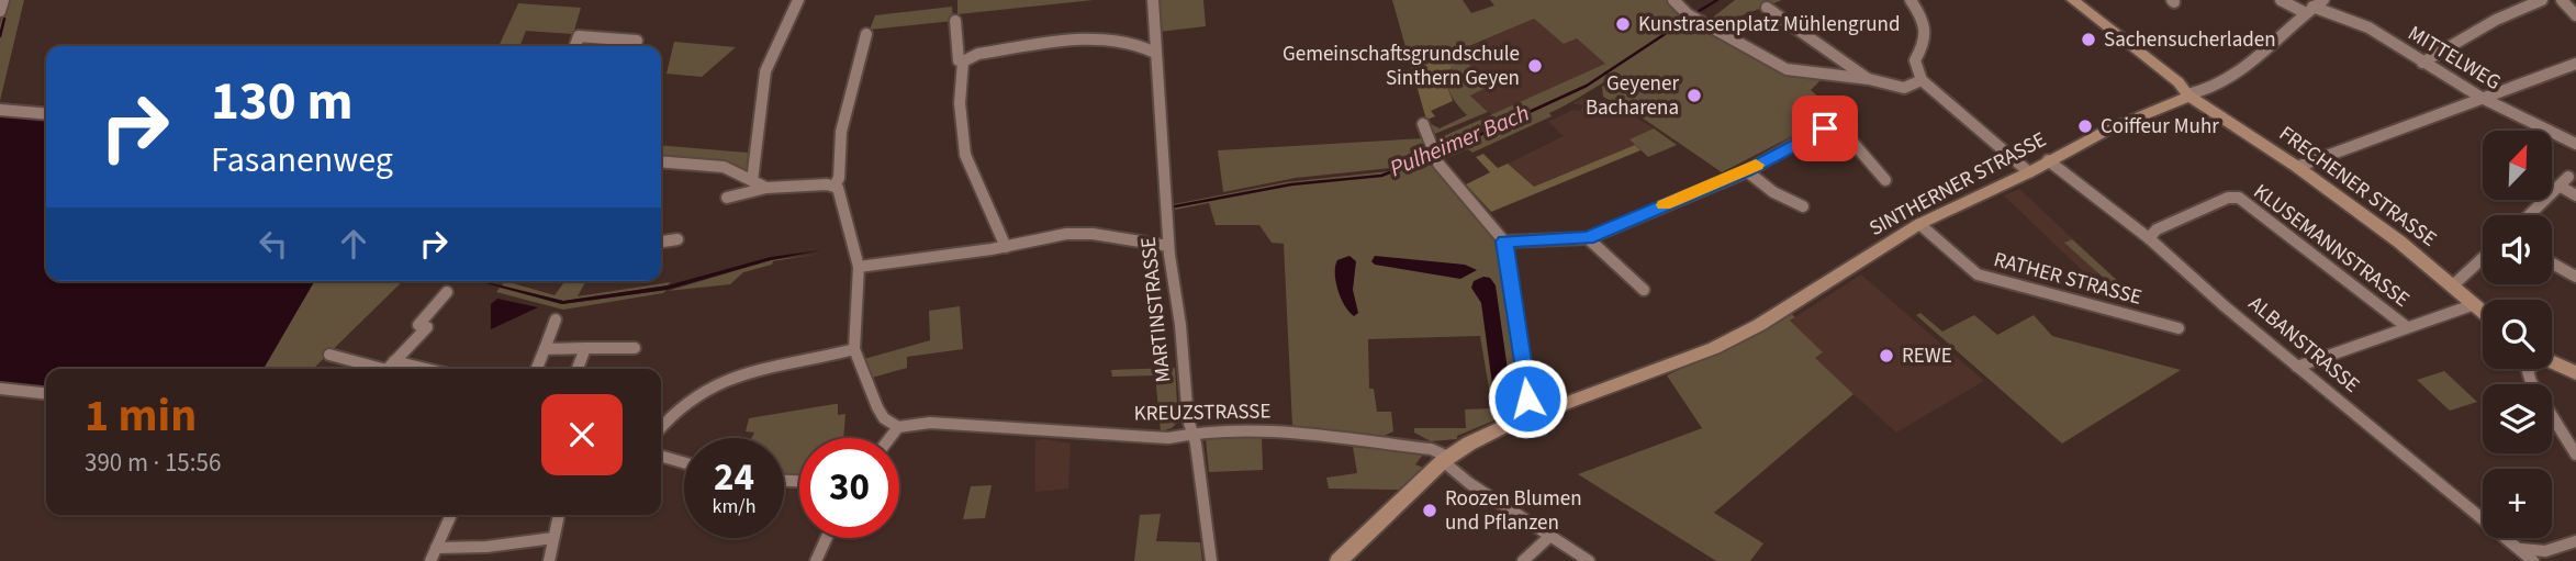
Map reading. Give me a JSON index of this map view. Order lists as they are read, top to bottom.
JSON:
{
  "streets": {
    "street": [
      "MITTELWEG",
      "SINTHERNER STRASSE",
      "FRECHENER STRASSE",
      "KLUSEMANNSTRASSE",
      "RATHER STRASSE",
      "MARTINSTRASSE",
      "ALBANSTRASSE",
      "KREUZSTRASSE"
    ]
  },
  "crossings": [
    ["MITTELWEG", "SINTHERNER STRASSE"],
    ["SINTHERNER STRASSE", "FRECHENER STRASSE"],
    ["SINTHERNER STRASSE", "RATHER STRASSE"],
    ["SINTHERNER STRASSE", "ALBANSTRASSE"],
    ["SINTHERNER STRASSE", "KREUZSTRASSE"],
    ["KLUSEMANNSTRASSE", "ALBANSTRASSE"],
    ["MARTINSTRASSE", "KREUZSTRASSE"]
  ],
  "water": ["Pulheimer Bach"],
  "places": [
    "Kunstrasenplatz Mühlengrund",
    "Sachensucherladen",
    "Gemeinschaftsgrundschule Sinthern Geyen",
    "Geyener Bacharena",
    "Coiffeur Muhr",
    "REWE",
    "Roozen Blumen und Pflanzen"
  ],
  "north": "top right",
  "page": {
    "turn": ["130 m", "Fasanenweg"],
    "map_buttons": "+",
    "heading": ["1 min", "390 m · 15:56"],
    "speed": "24 km/h",
    "limit": "30"
  }
}
